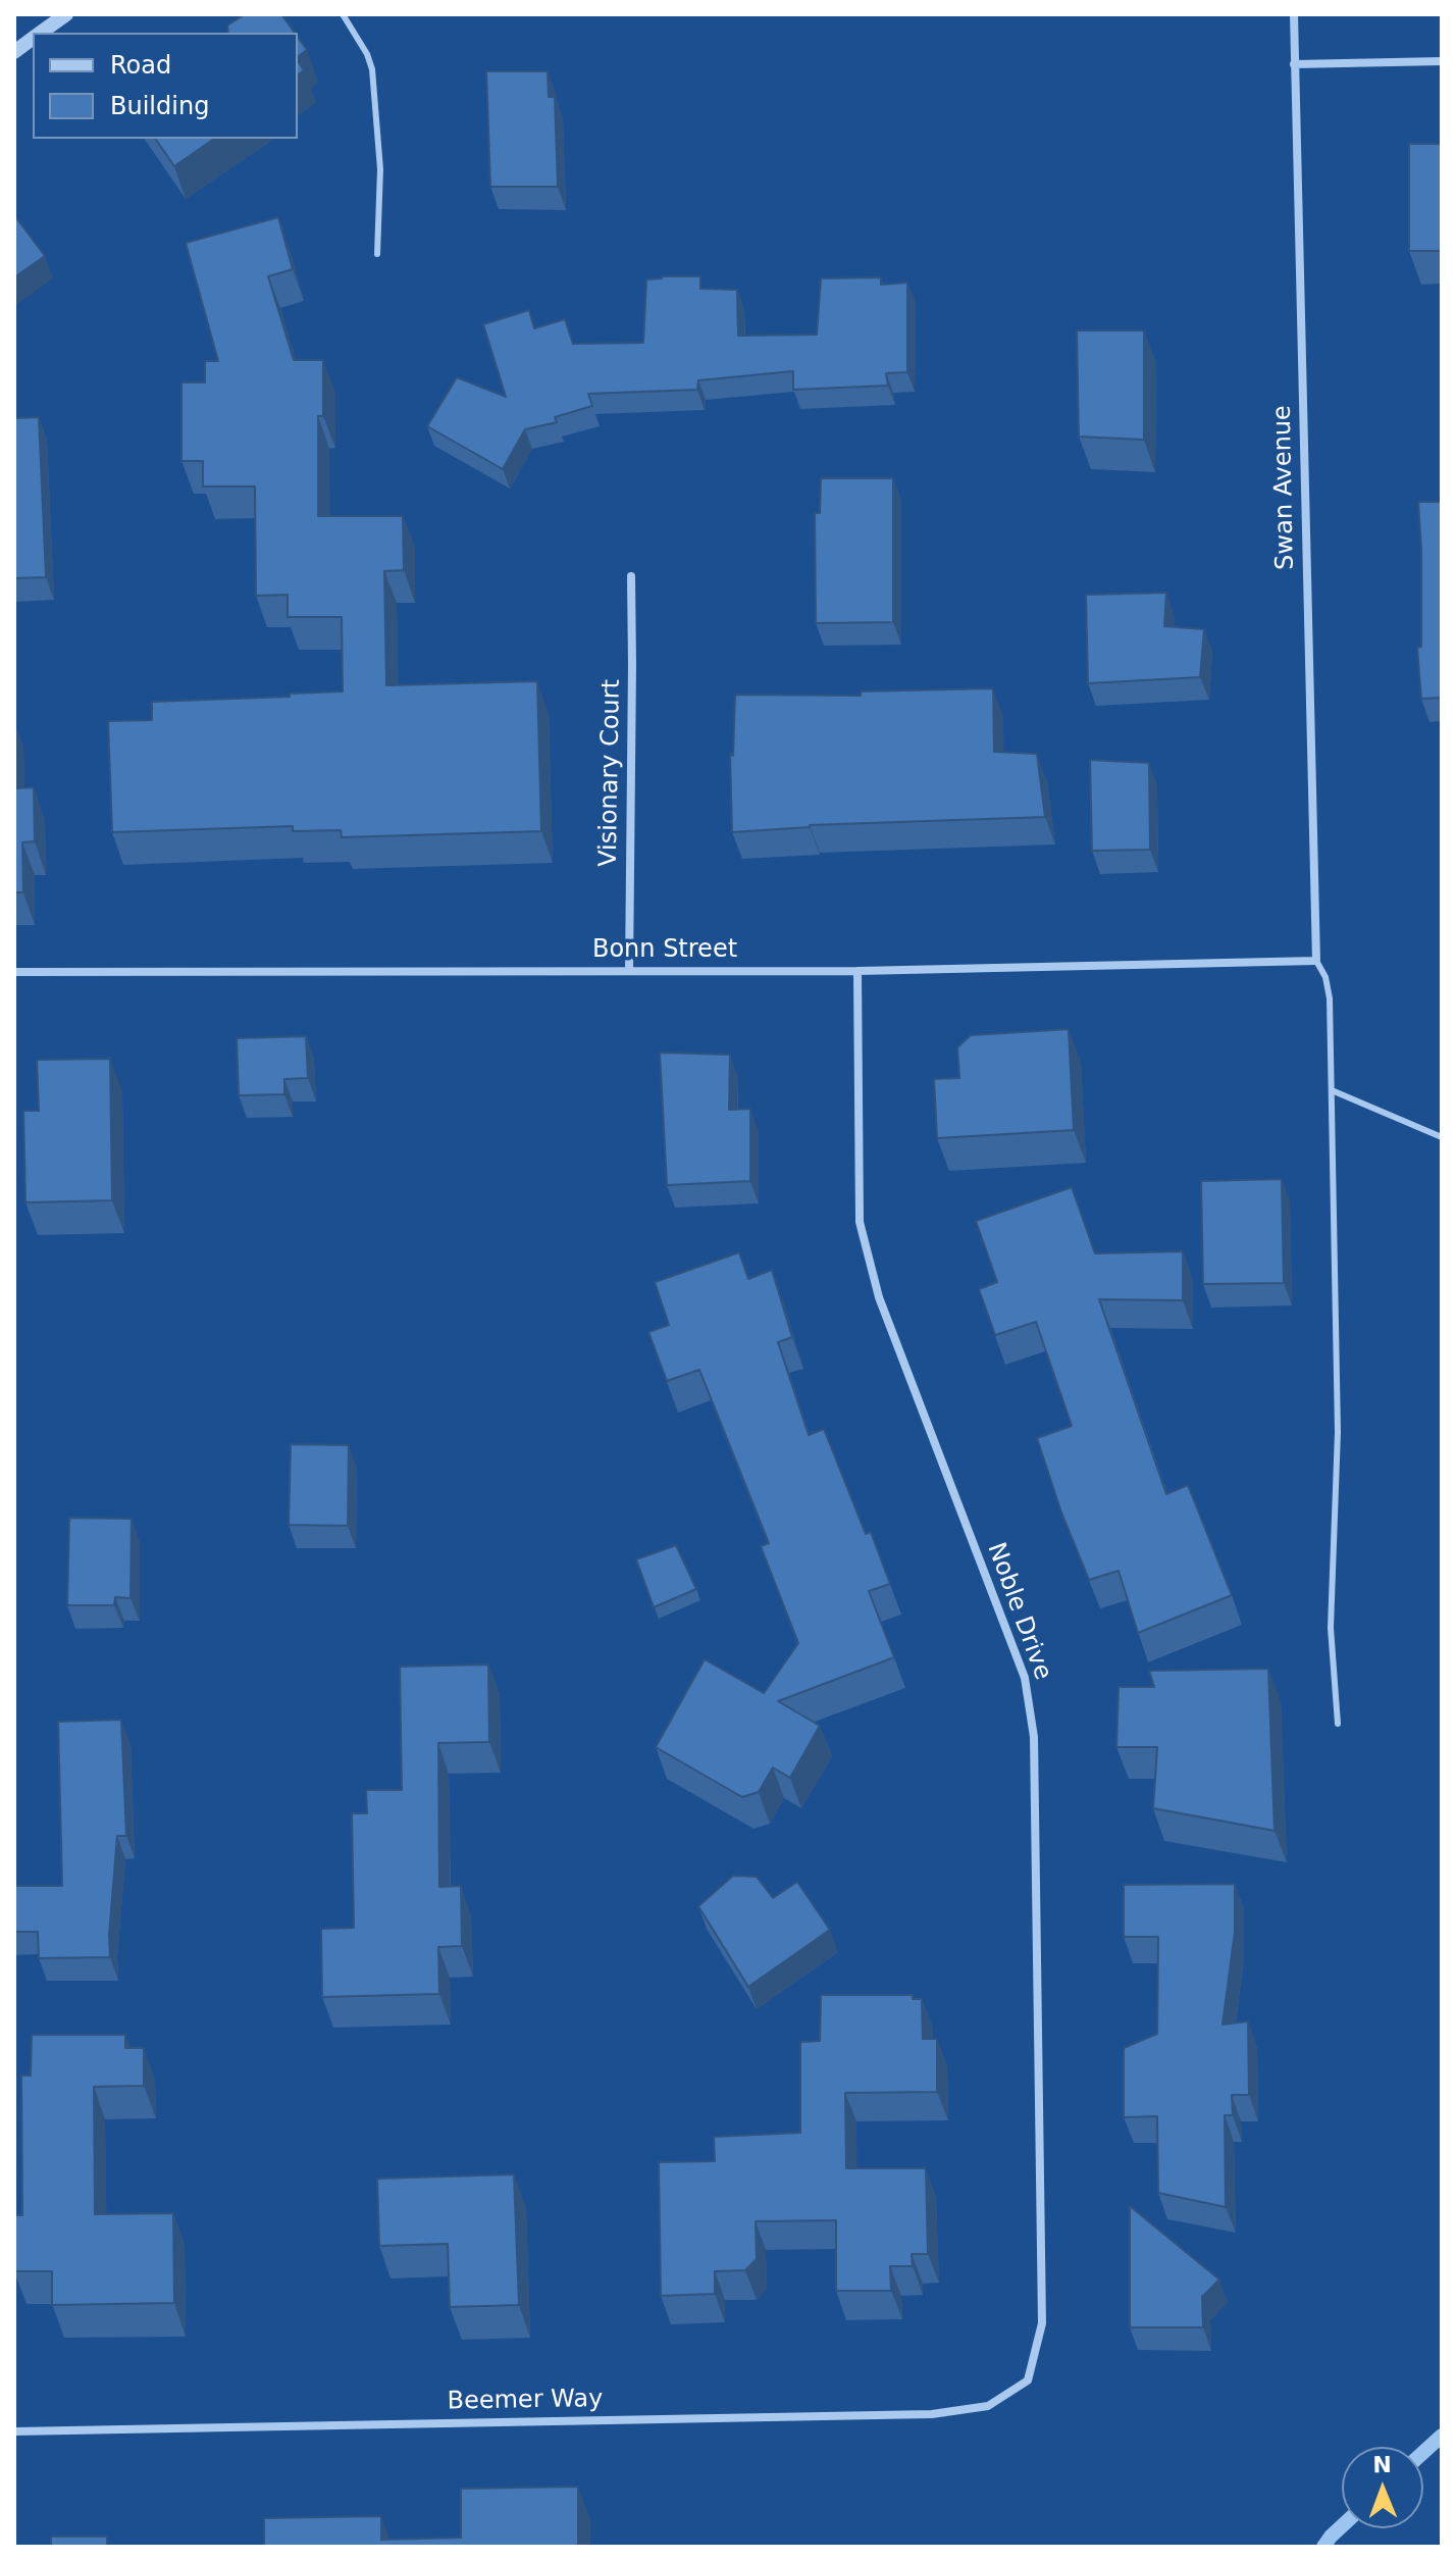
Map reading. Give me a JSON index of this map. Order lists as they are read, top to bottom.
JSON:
{
  "streets": {
    "street": [
      "Swan Avenue",
      "Visionary Court",
      "Bonn Street",
      "Noble Drive",
      "Beemer Way"
    ]
  },
  "crossings": [
    ["Swan Avenue", "Bonn Street"],
    ["Visionary Court", "Bonn Street"],
    ["Bonn Street", "Noble Drive"],
    ["Noble Drive", "Beemer Way"]
  ],
  "legend": ["Road", "Building"],
  "north": "top"
}
